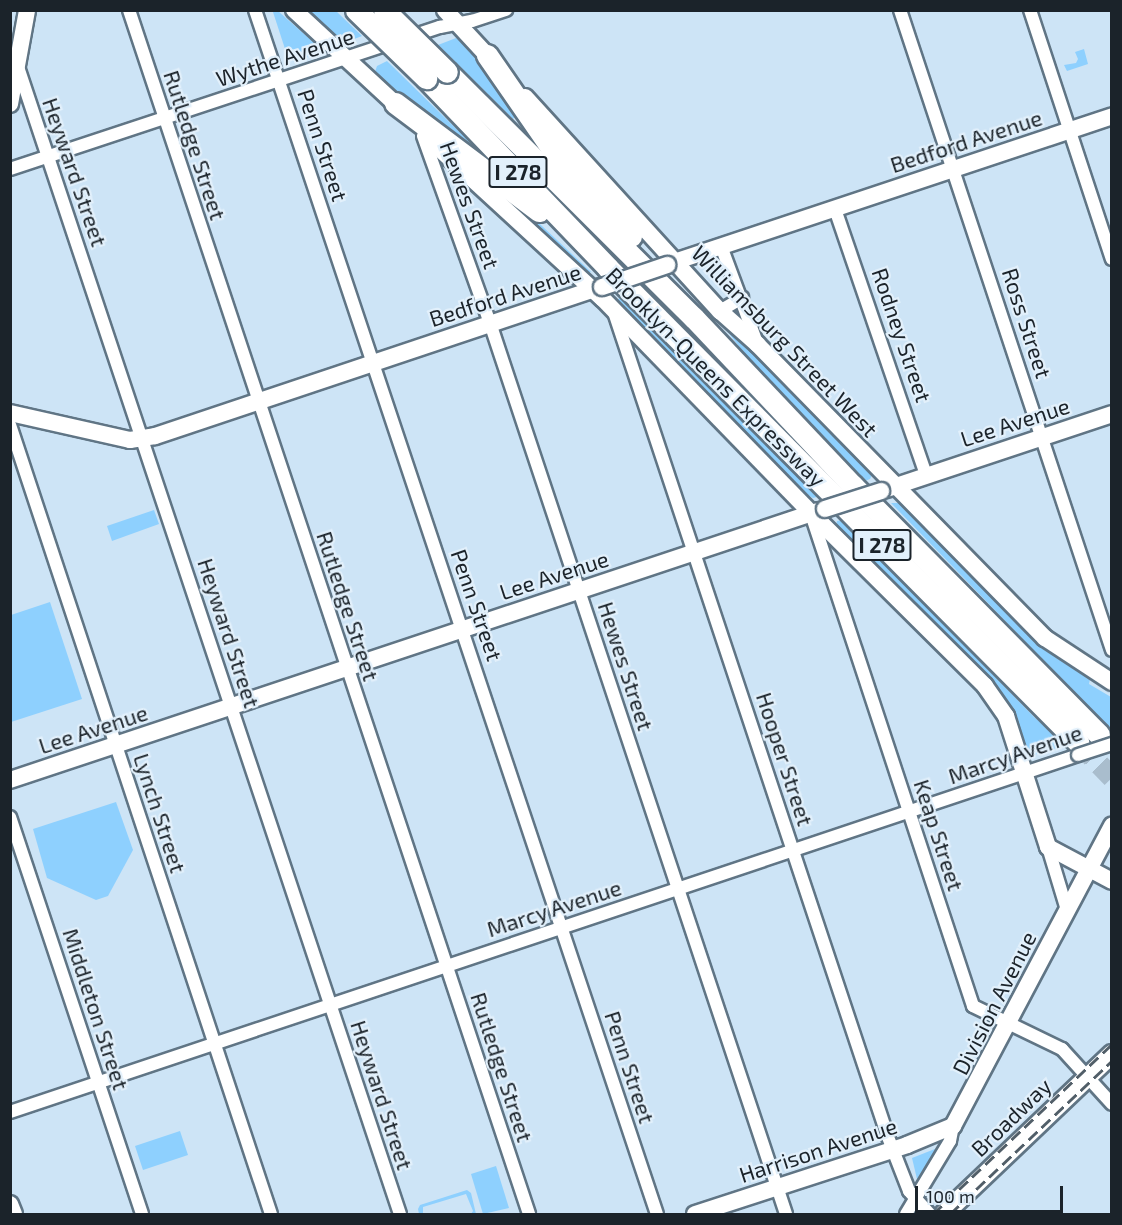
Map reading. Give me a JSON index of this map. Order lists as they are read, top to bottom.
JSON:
{
  "streets": {
    "highway": ["I 278", "Brooklyn-Queens Expressway"],
    "main road": [
      "Bedford Avenue",
      "Williamsburg Street West",
      "Lee Avenue",
      "Division Avenue",
      "Broadway",
      "Harrison Avenue"
    ],
    "street": [
      "Wythe Avenue",
      "Rutledge Street",
      "Penn Street",
      "Heyward Street",
      "Hewes Street",
      "Ross Street",
      "Rodney Street",
      "Marcy Avenue",
      "Hooper Street",
      "Lynch Street",
      "Keap Street",
      "Middleton Street"
    ]
  },
  "crossings": [
    ["Wythe Avenue", "Rutledge Street"],
    ["Wythe Avenue", "Penn Street"],
    ["Wythe Avenue", "Heyward Street"],
    ["Wythe Avenue", "Williamsburg Street West"],
    ["Bedford Avenue", "Rutledge Street"],
    ["Bedford Avenue", "Penn Street"],
    ["Bedford Avenue", "Heyward Street"],
    ["Bedford Avenue", "Hewes Street"],
    ["Bedford Avenue", "Ross Street"],
    ["Bedford Avenue", "Rodney Street"],
    ["Bedford Avenue", "Williamsburg Street West"],
    ["Bedford Avenue", "Brooklyn-Queens Expressway"],
    ["Rutledge Street", "Lee Avenue"],
    ["Rutledge Street", "Marcy Avenue"],
    ["Penn Street", "Lee Avenue"],
    ["Penn Street", "Marcy Avenue"],
    ["Heyward Street", "Lee Avenue"],
    ["Heyward Street", "Marcy Avenue"],
    ["Hewes Street", "Lee Avenue"],
    ["Hewes Street", "Marcy Avenue"],
    ["Hewes Street", "Harrison Avenue"],
    ["Ross Street", "Lee Avenue"],
    ["Rodney Street", "Lee Avenue"],
    ["Williamsburg Street West", "Lee Avenue"],
    ["Brooklyn-Queens Expressway", "Marcy Avenue"],
    ["Lee Avenue", "Hooper Street"],
    ["Lee Avenue", "Lynch Street"],
    ["Lee Avenue", "Keap Street"],
    ["Marcy Avenue", "Hooper Street"],
    ["Marcy Avenue", "Lynch Street"],
    ["Marcy Avenue", "Keap Street"],
    ["Marcy Avenue", "Middleton Street"],
    ["Hooper Street", "Division Avenue"],
    ["Hooper Street", "Harrison Avenue"],
    ["Keap Street", "Division Avenue"],
    ["Keap Street", "Broadway"],
    ["Division Avenue", "Harrison Avenue"]
  ],
  "scale_bar": "100 m"
}
